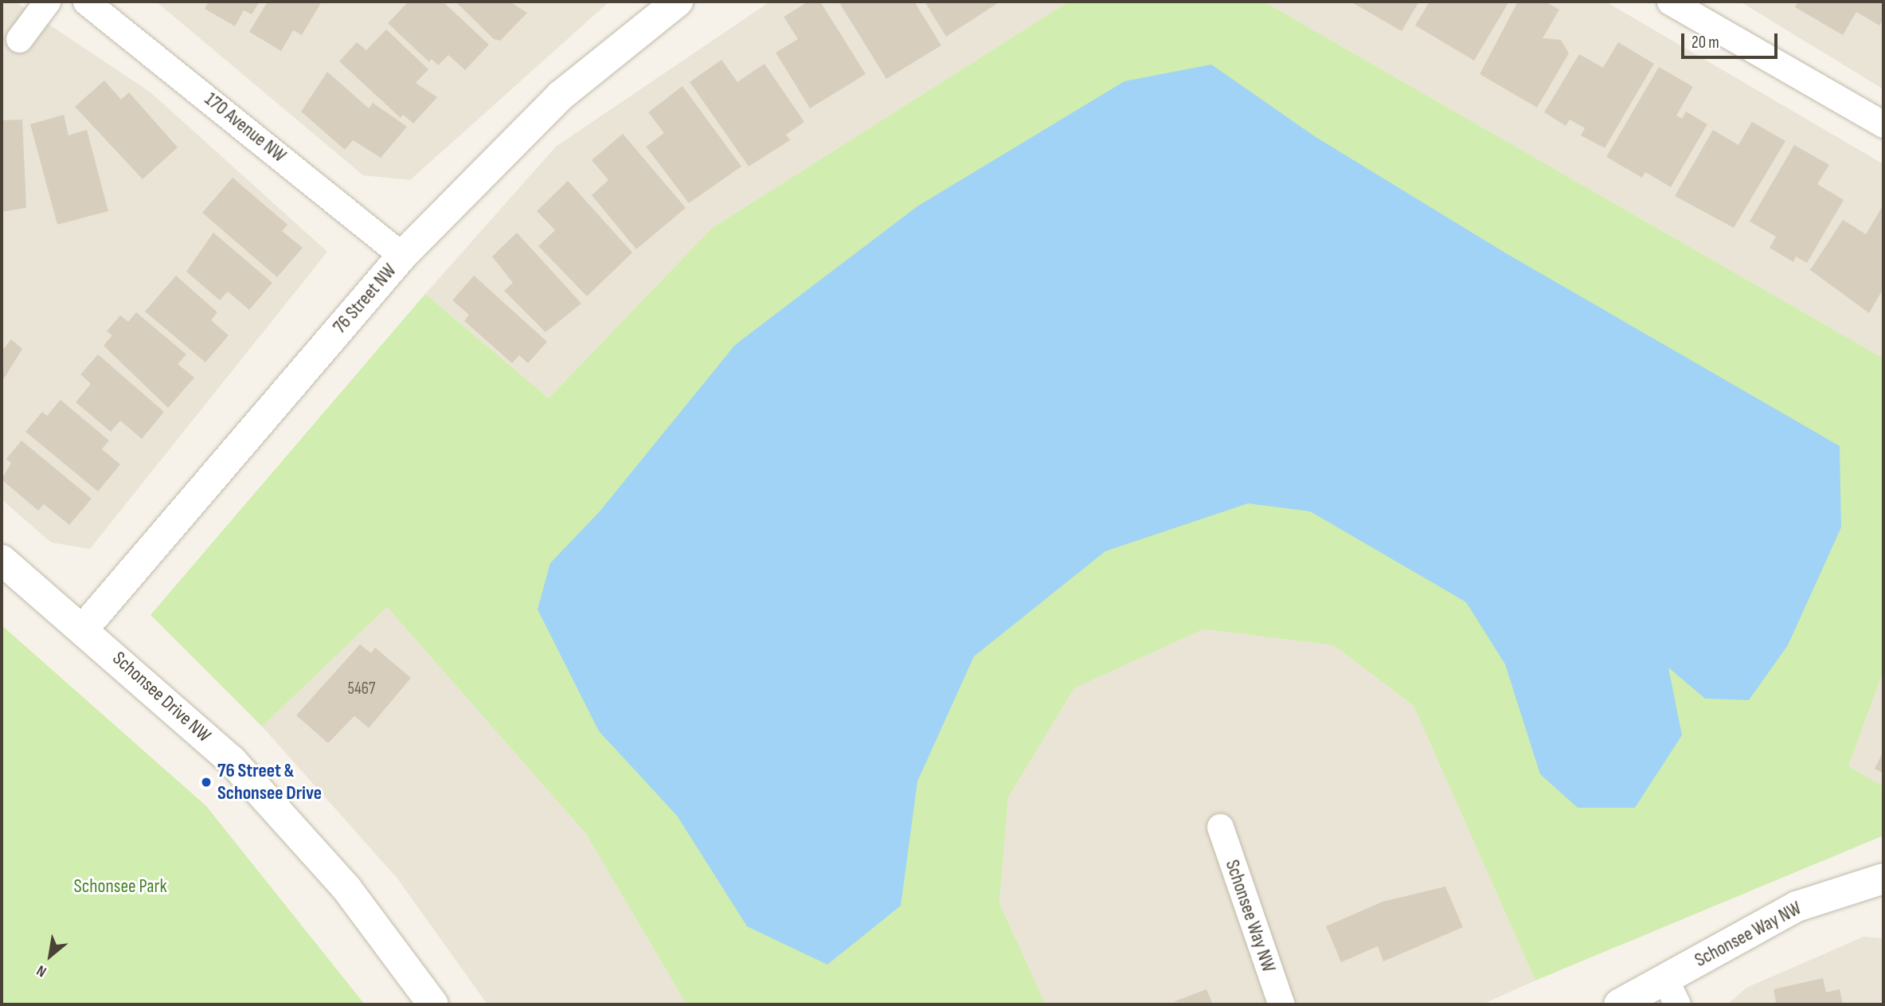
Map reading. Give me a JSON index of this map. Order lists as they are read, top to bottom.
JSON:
{
  "streets": {
    "street": [
      "170 Avenue NW",
      "76 Street NW",
      "Schonsee Drive NW",
      "Schonsee Way NW"
    ]
  },
  "crossings": [
    ["170 Avenue NW", "76 Street NW"],
    ["76 Street NW", "Schonsee Drive NW"]
  ],
  "parks": ["Schonsee Park"],
  "places": ["76 Street & Schonsee Drive"],
  "house_numbers": ["5467"],
  "scale_bar": "20 m",
  "north": "bottom left"
}
